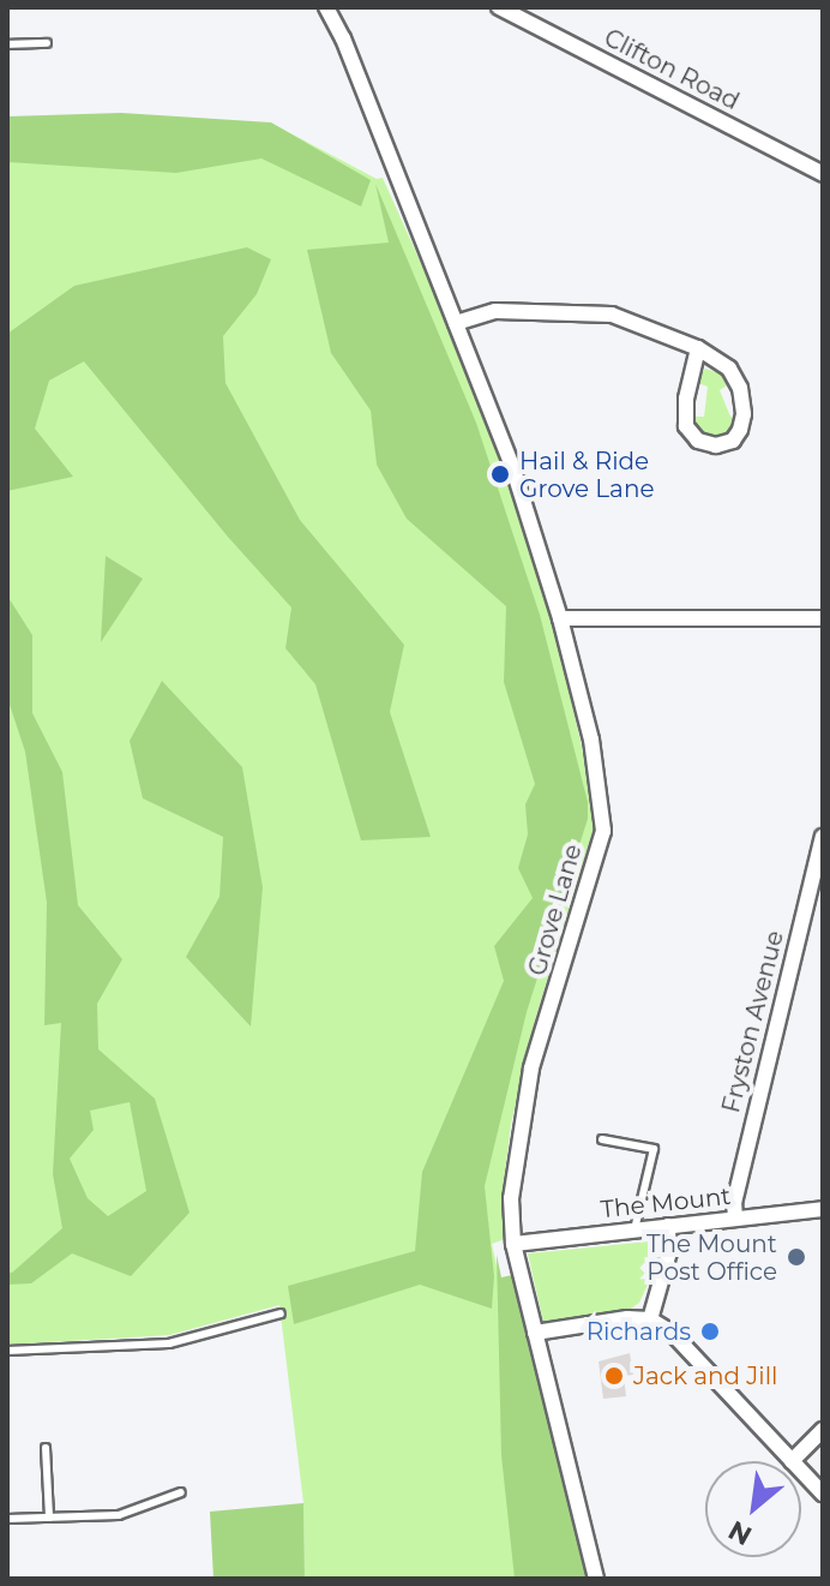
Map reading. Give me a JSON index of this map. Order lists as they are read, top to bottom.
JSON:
{
  "streets": {
    "street": [
      "Clifton Road",
      "Grove Lane",
      "Fryston Avenue",
      "The Mount"
    ]
  },
  "crossings": [
    ["Grove Lane", "The Mount"],
    ["Fryston Avenue", "The Mount"]
  ],
  "places": [
    "Hail & Ride Grove Lane",
    "The Mount Post Office",
    "Richards",
    "Jack and Jill"
  ],
  "north": "bottom left"
}
